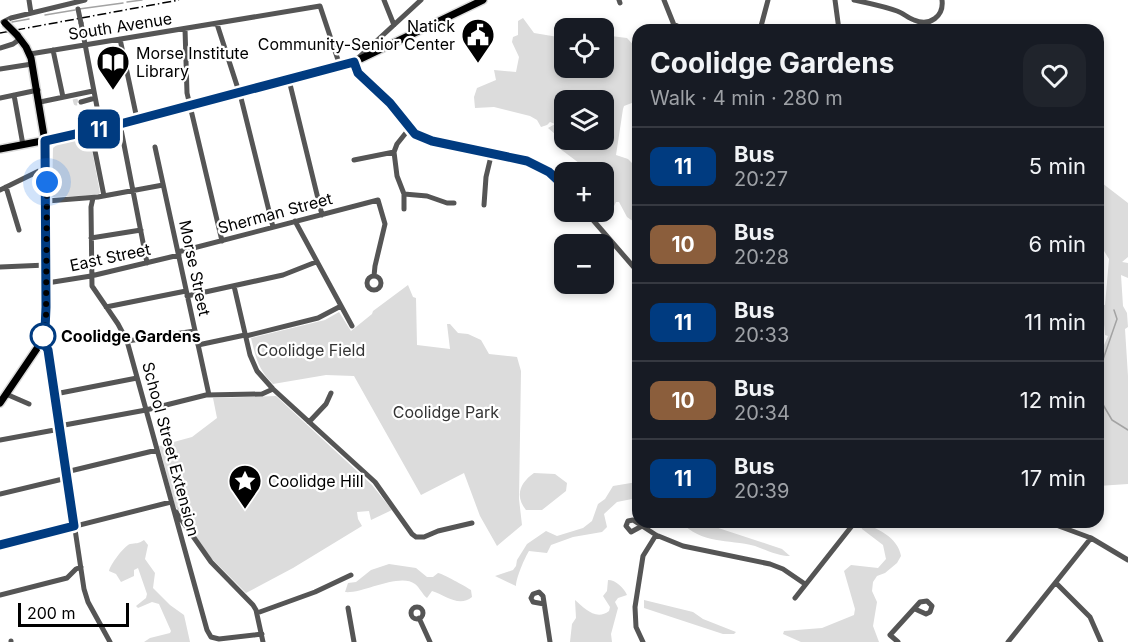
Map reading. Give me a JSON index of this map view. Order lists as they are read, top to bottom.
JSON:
{
  "streets": {
    "street": [
      "South Avenue",
      "Sherman Street",
      "East Street",
      "Morse Street",
      "School Street Extension"
    ]
  },
  "crossings": [
    ["Sherman Street", "East Street"],
    ["Sherman Street", "Morse Street"],
    ["East Street", "Morse Street"],
    ["East Street", "School Street Extension"]
  ],
  "parks": ["Coolidge Field", "Coolidge Park"],
  "places": {
    "public building": ["Natick Community-Senior Center"],
    "library": ["Morse Institute Library"],
    "other": ["Coolidge Gardens"],
    "place": ["Coolidge Hill"]
  },
  "lines": ["bus line 11"],
  "scale_bar": "200 m",
  "page": {
    "on_map": "11",
    "map_buttons": ["+", "−"],
    "heading": ["Coolidge Gardens", "Walk · 4 min · 280 m"],
    "list": [
      {
        "mark": "11",
        "name": "Bus",
        "note": "20:27",
        "value": "5 min"
      },
      {
        "mark": "10",
        "name": "Bus",
        "note": "20:28",
        "value": "6 min"
      },
      {
        "mark": "11",
        "name": "Bus",
        "note": "20:33",
        "value": "11 min"
      },
      {
        "mark": "10",
        "name": "Bus",
        "note": "20:34",
        "value": "12 min"
      },
      {
        "mark": "11",
        "name": "Bus",
        "note": "20:39",
        "value": "17 min"
      }
    ],
    "scale": "200 m"
  }
}
